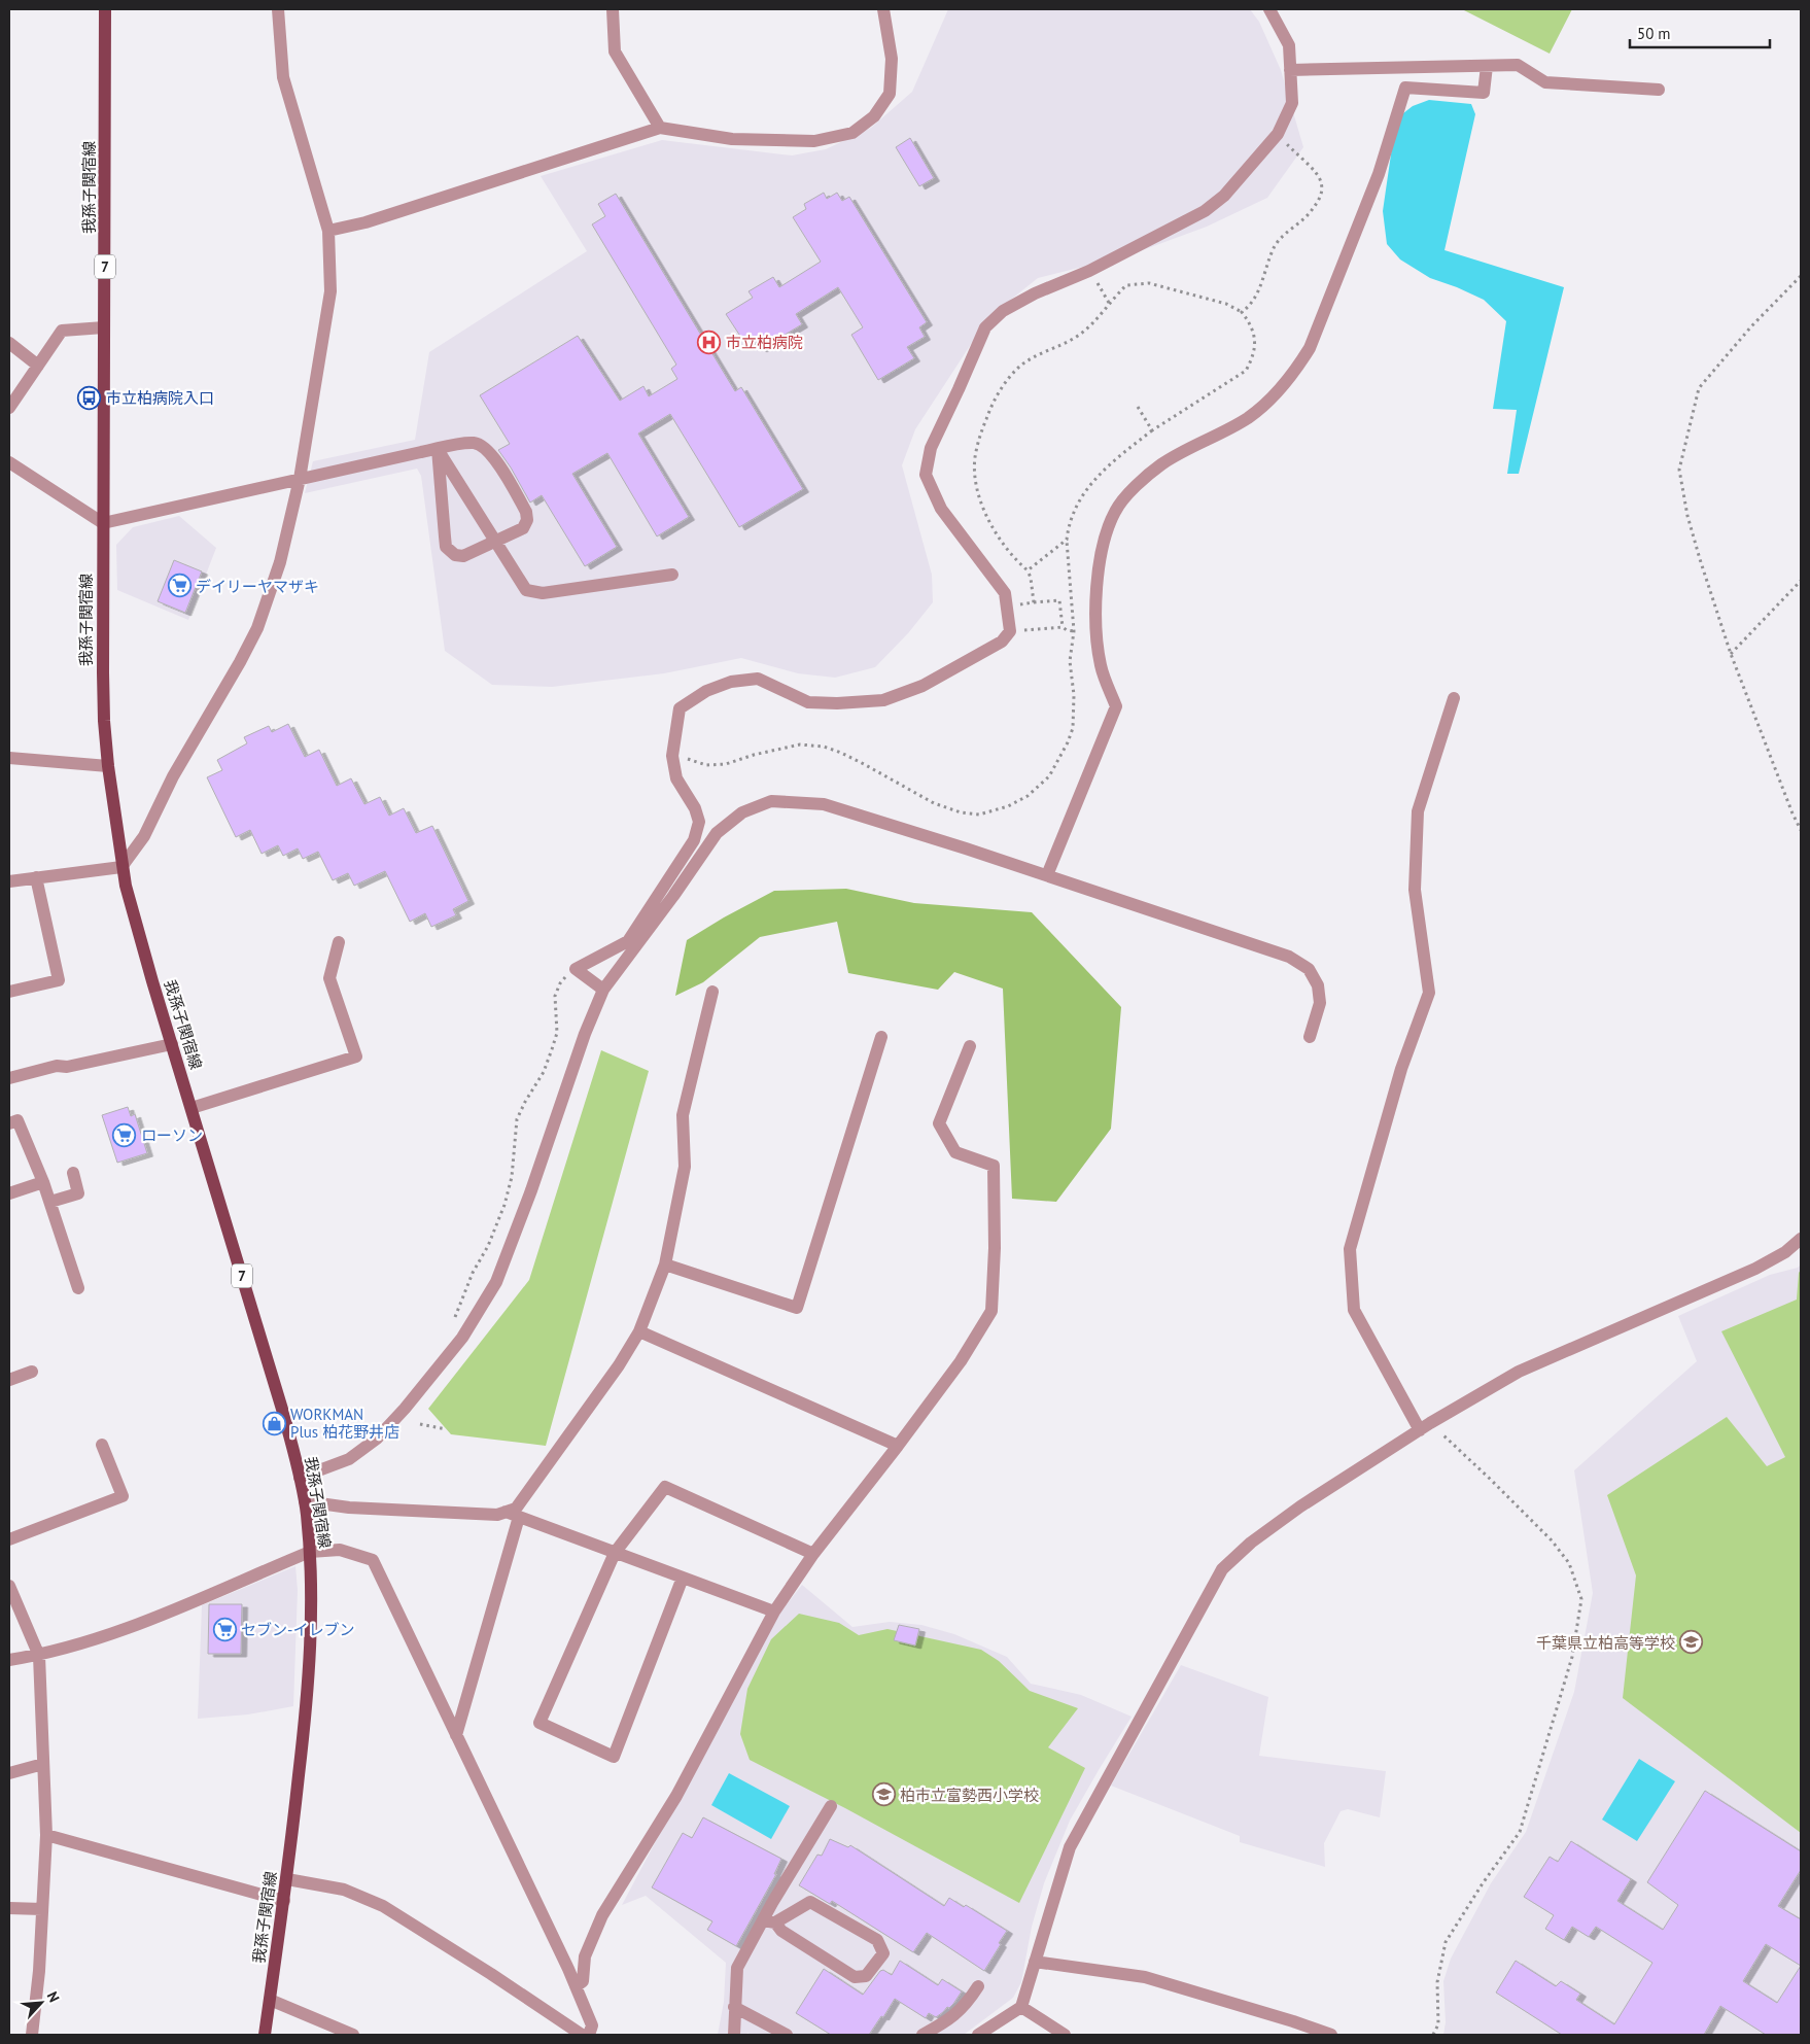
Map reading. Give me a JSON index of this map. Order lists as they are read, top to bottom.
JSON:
{
  "streets": {
    "main road": ["我孫子関宿線", "7"]
  },
  "places": {
    "hospital": ["市立柏病院"],
    "bus stop": ["市立柏病院入口"],
    "supermarket": ["デイリーヤマザキ", "ローソン", "セブン-イレブン"],
    "shop": ["WORKMAN Plus 柏花野井店"],
    "school or university": ["千葉県立柏高等学校", "柏市立富勢西小学校"]
  },
  "scale_bar": "50 m",
  "north": "top right"
}
